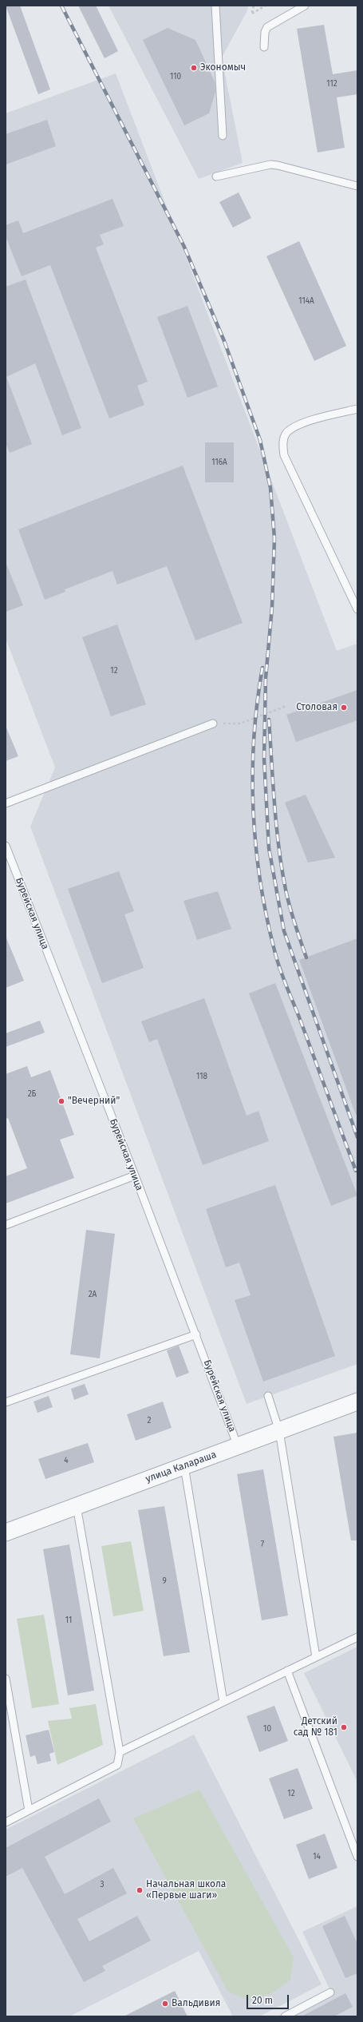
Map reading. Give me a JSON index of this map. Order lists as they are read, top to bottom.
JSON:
{
  "streets": {
    "street": ["улица Калараша"],
    "lane": ["Бурейская улица"]
  },
  "crossings": [
    ["Бурейская улица", "улица Калараша"]
  ],
  "places": [
    "Экономыч",
    "Столовая",
    "\"Вечерний\"",
    "Детский сад № 181",
    "Начальная школа «Первые шаги»",
    "Вальдивия"
  ],
  "house_numbers": [
    "110",
    "112",
    "114А",
    "116А",
    "12",
    "118",
    "2Б",
    "2А",
    "2",
    "4",
    "7",
    "9",
    "11",
    "10",
    "12",
    "14",
    "3"
  ],
  "scale_bar": "20 m"
}
